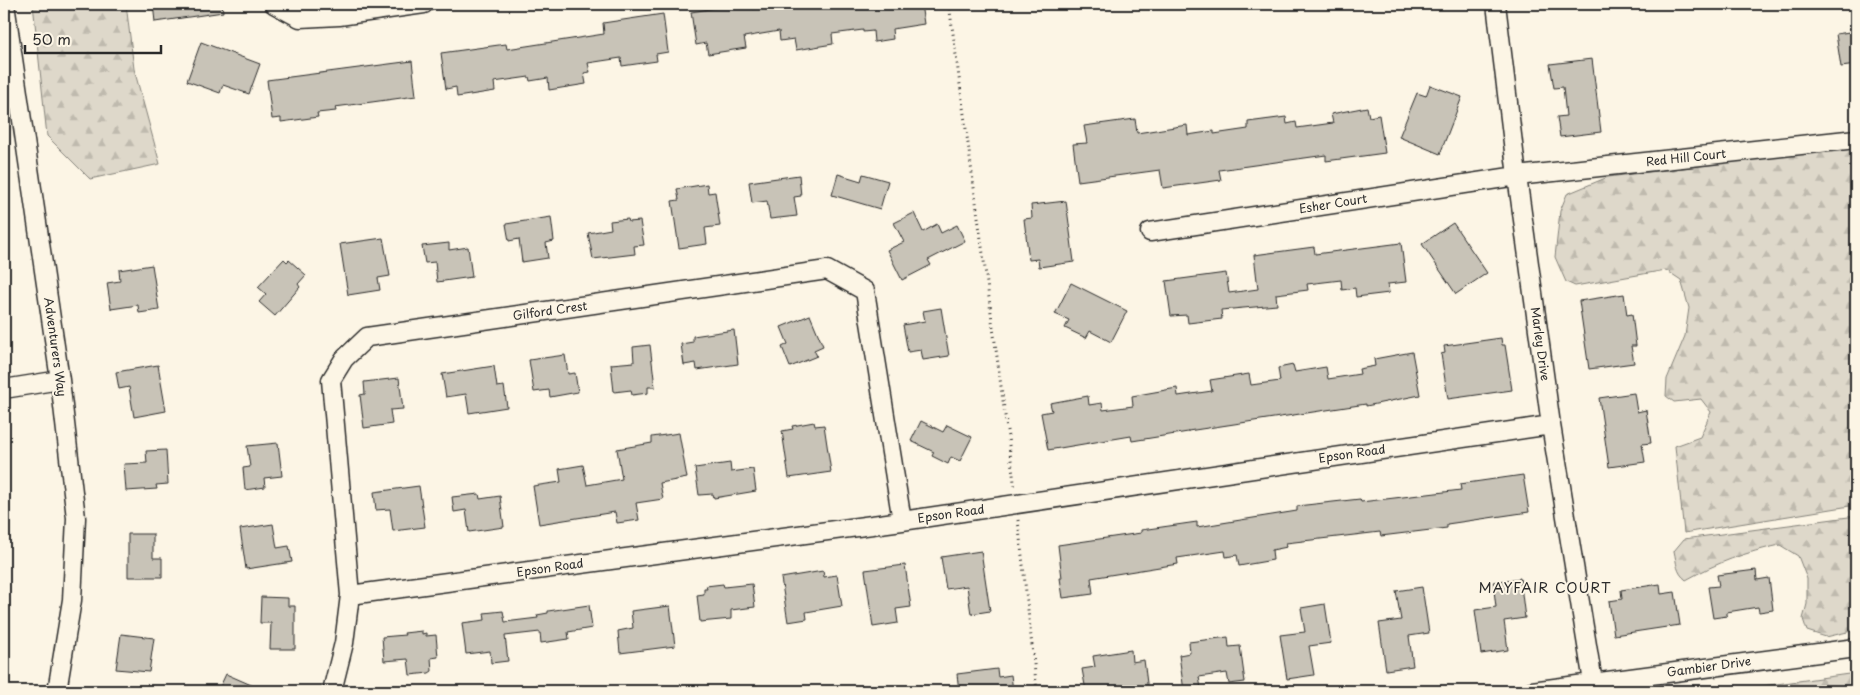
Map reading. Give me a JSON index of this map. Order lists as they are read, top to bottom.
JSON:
{
  "streets": {
    "street": [
      "Red Hill Court",
      "Esher Court",
      "Gilford Crest",
      "Marley Drive",
      "Adventurers Way",
      "Epson Road",
      "Gambier Drive"
    ]
  },
  "crossings": [
    ["Red Hill Court", "Esher Court"],
    ["Red Hill Court", "Marley Drive"],
    ["Esher Court", "Marley Drive"],
    ["Gilford Crest", "Epson Road"],
    ["Marley Drive", "Epson Road"],
    ["Marley Drive", "Gambier Drive"]
  ],
  "districts": ["MAYFAIR COURT"],
  "scale_bar": "50 m"
}
